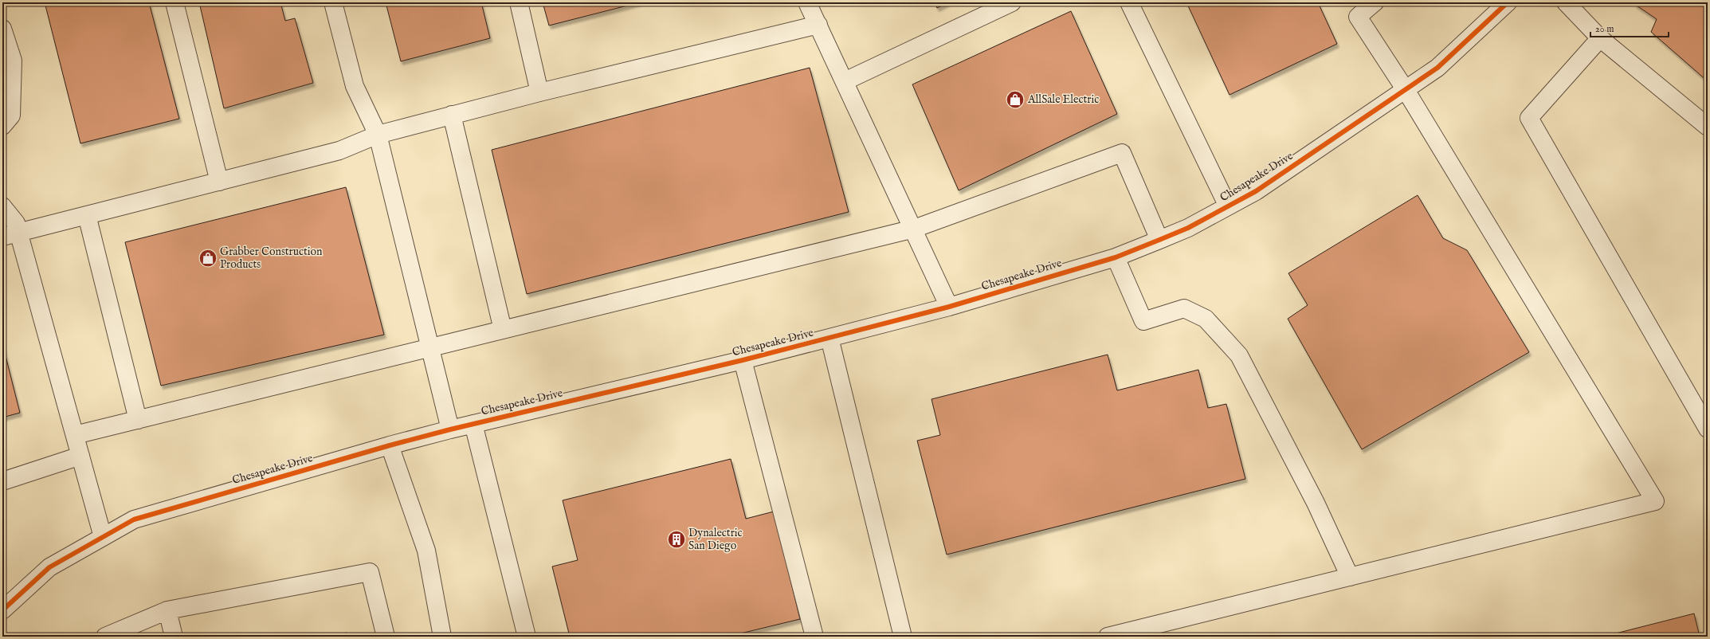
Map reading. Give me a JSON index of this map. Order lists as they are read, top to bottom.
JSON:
{
  "streets": {
    "street": ["Chesapeake Drive"]
  },
  "places": {
    "shop": ["AllSale Electric", "Grabber Construction Products"],
    "building": ["Dynalectric San Diego"]
  },
  "scale_bar": "20 m"
}
